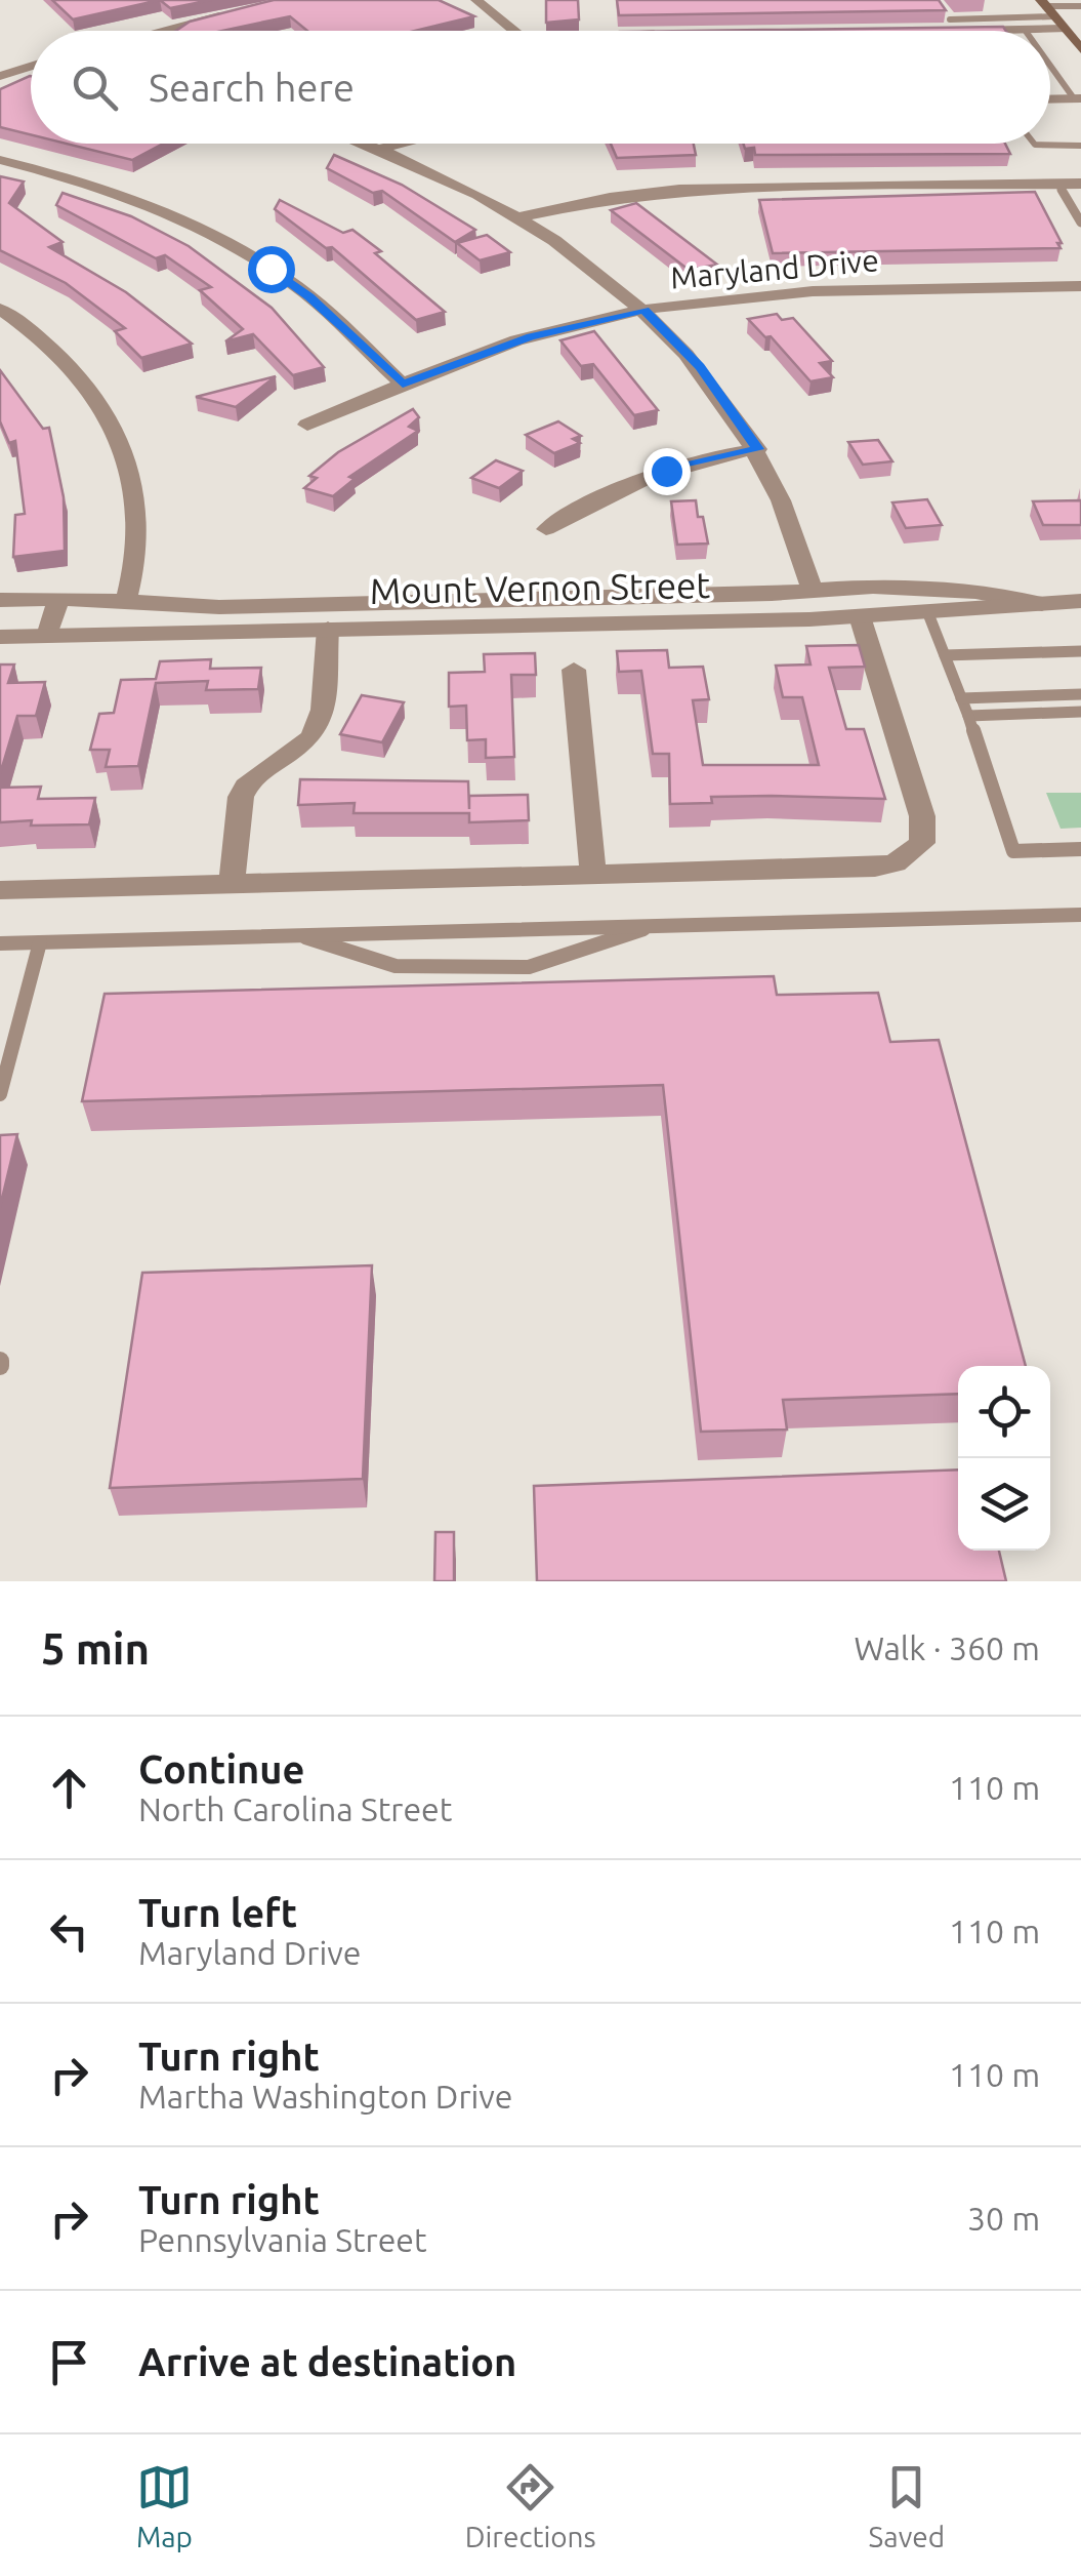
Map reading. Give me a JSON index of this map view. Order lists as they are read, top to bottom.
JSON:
{
  "streets": {
    "street": ["Maryland Drive", "Mount Vernon Street"]
  },
  "page": {
    "search": "Search here",
    "heading": ["5 min", "Walk · 360 m"],
    "list": [
      ["Continue", "North Carolina Street", "110 m"],
      ["Turn left", "Maryland Drive", "110 m"],
      ["Turn right", "Martha Washington Drive", "110 m"],
      ["Turn right", "Pennsylvania Street", "30 m"],
      "Arrive at destination"
    ],
    "nav": ["Map", "Directions", "Saved"]
  }
}
